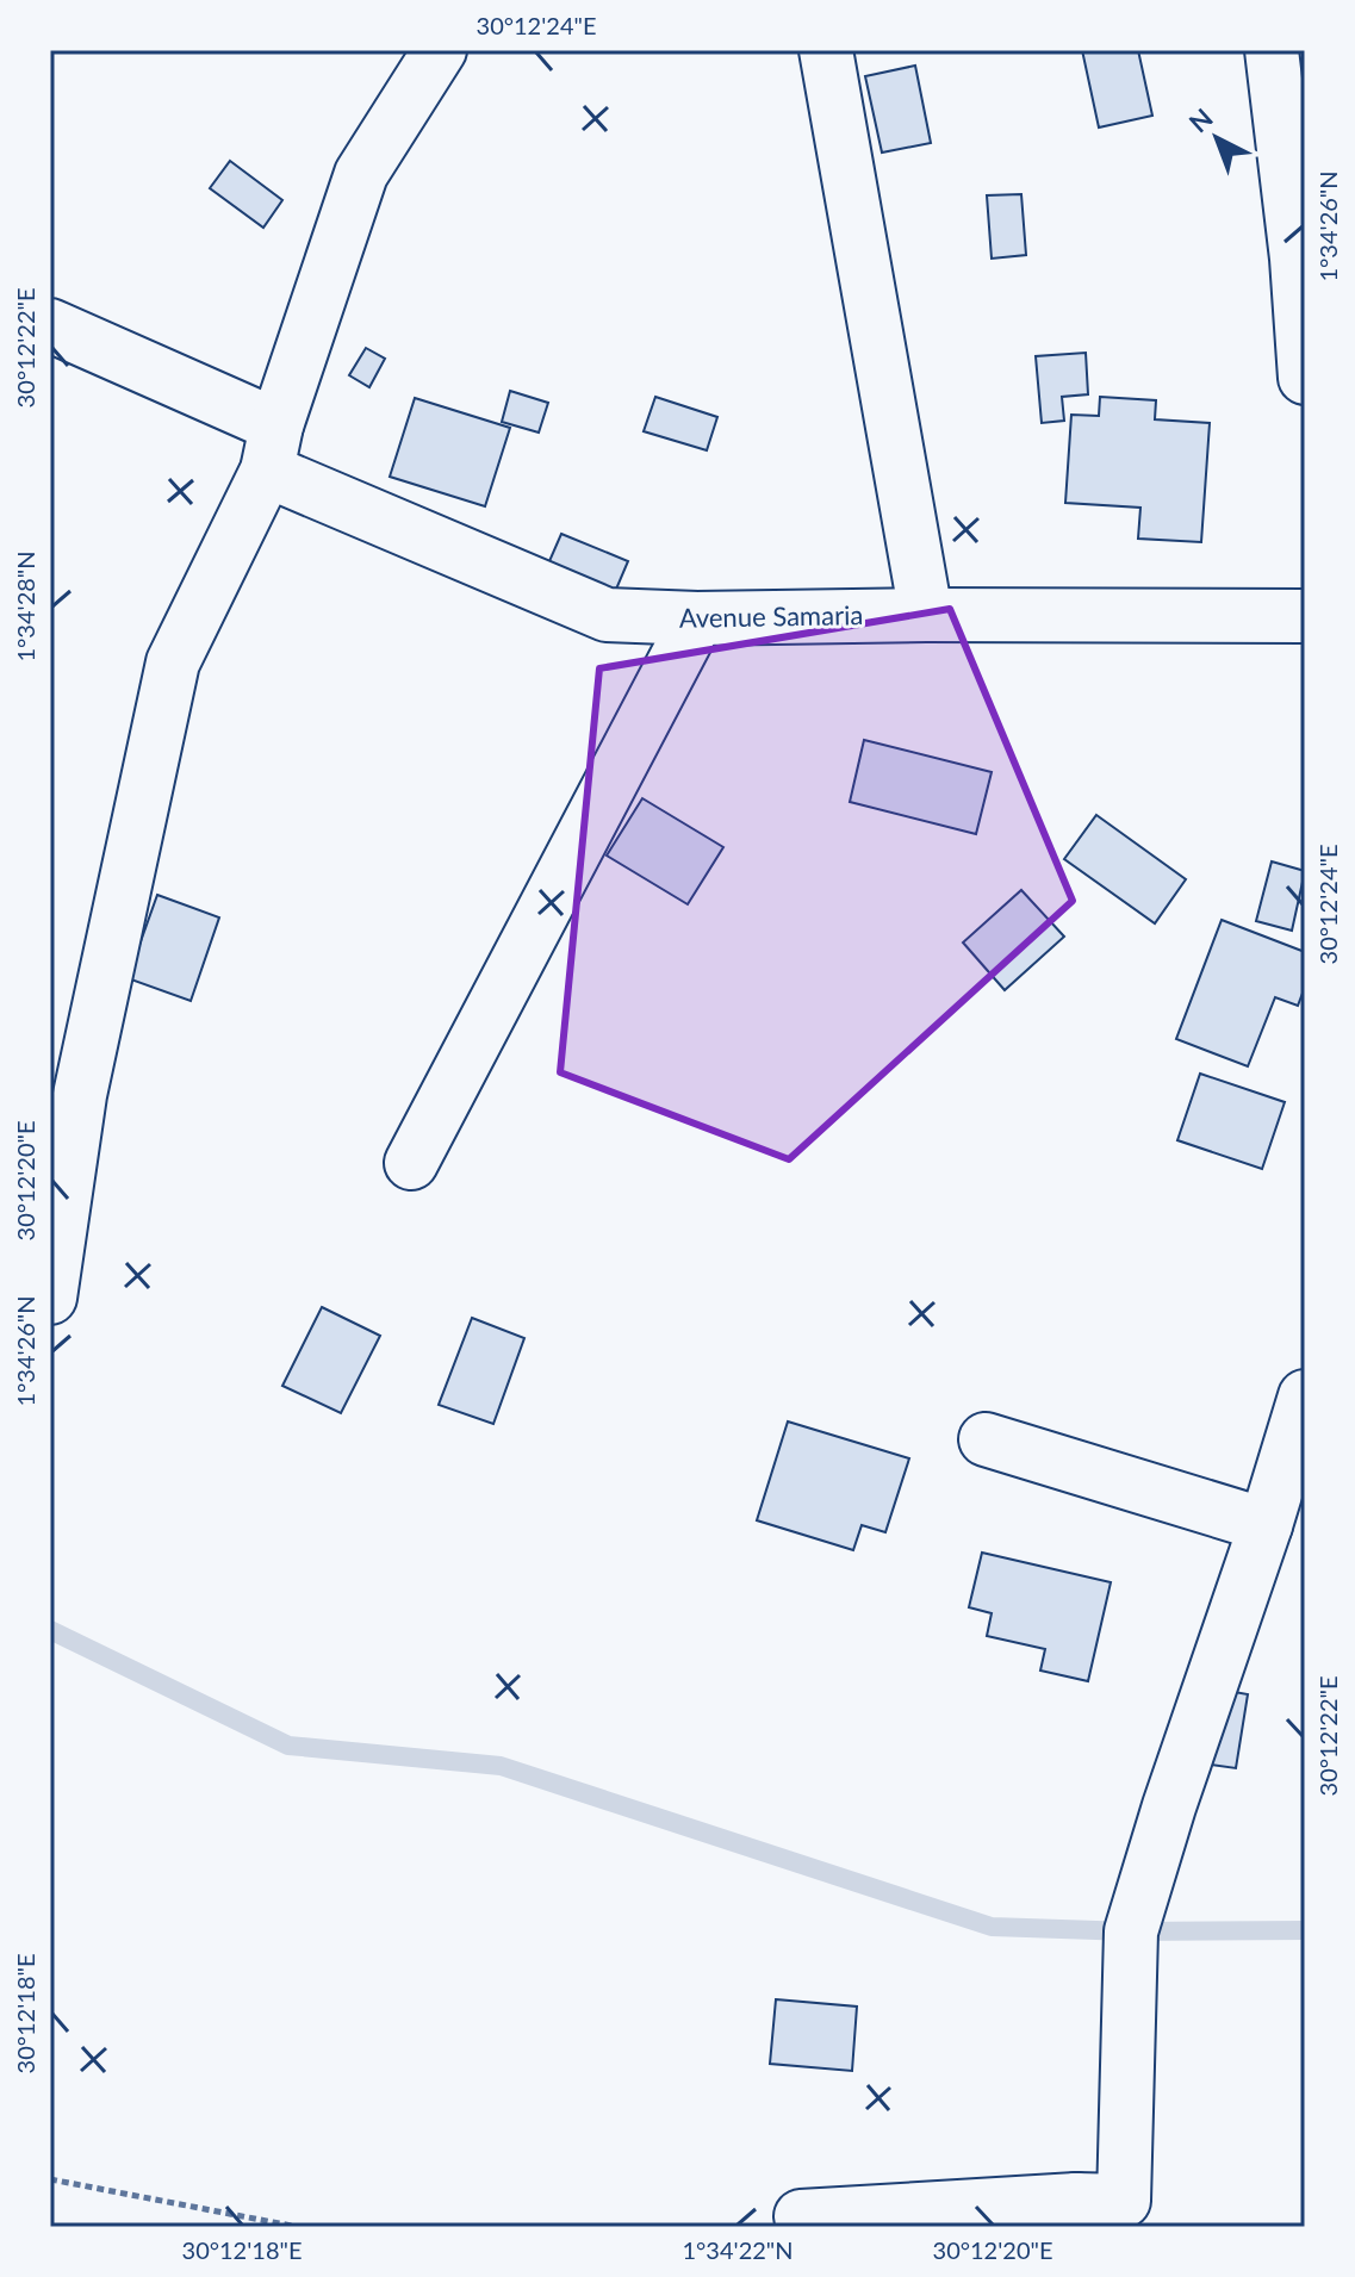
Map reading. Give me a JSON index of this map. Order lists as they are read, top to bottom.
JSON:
{
  "streets": {
    "street": ["Avenue Samaria"]
  },
  "north": "top left",
  "coordinates": [
    "30°12'24\"E",
    "1°34'26\"N",
    "30°12'22\"E",
    "1°34'28\"N",
    "30°12'20\"E",
    "30°12'18\"E",
    "1°34'22\"N"
  ]
}
